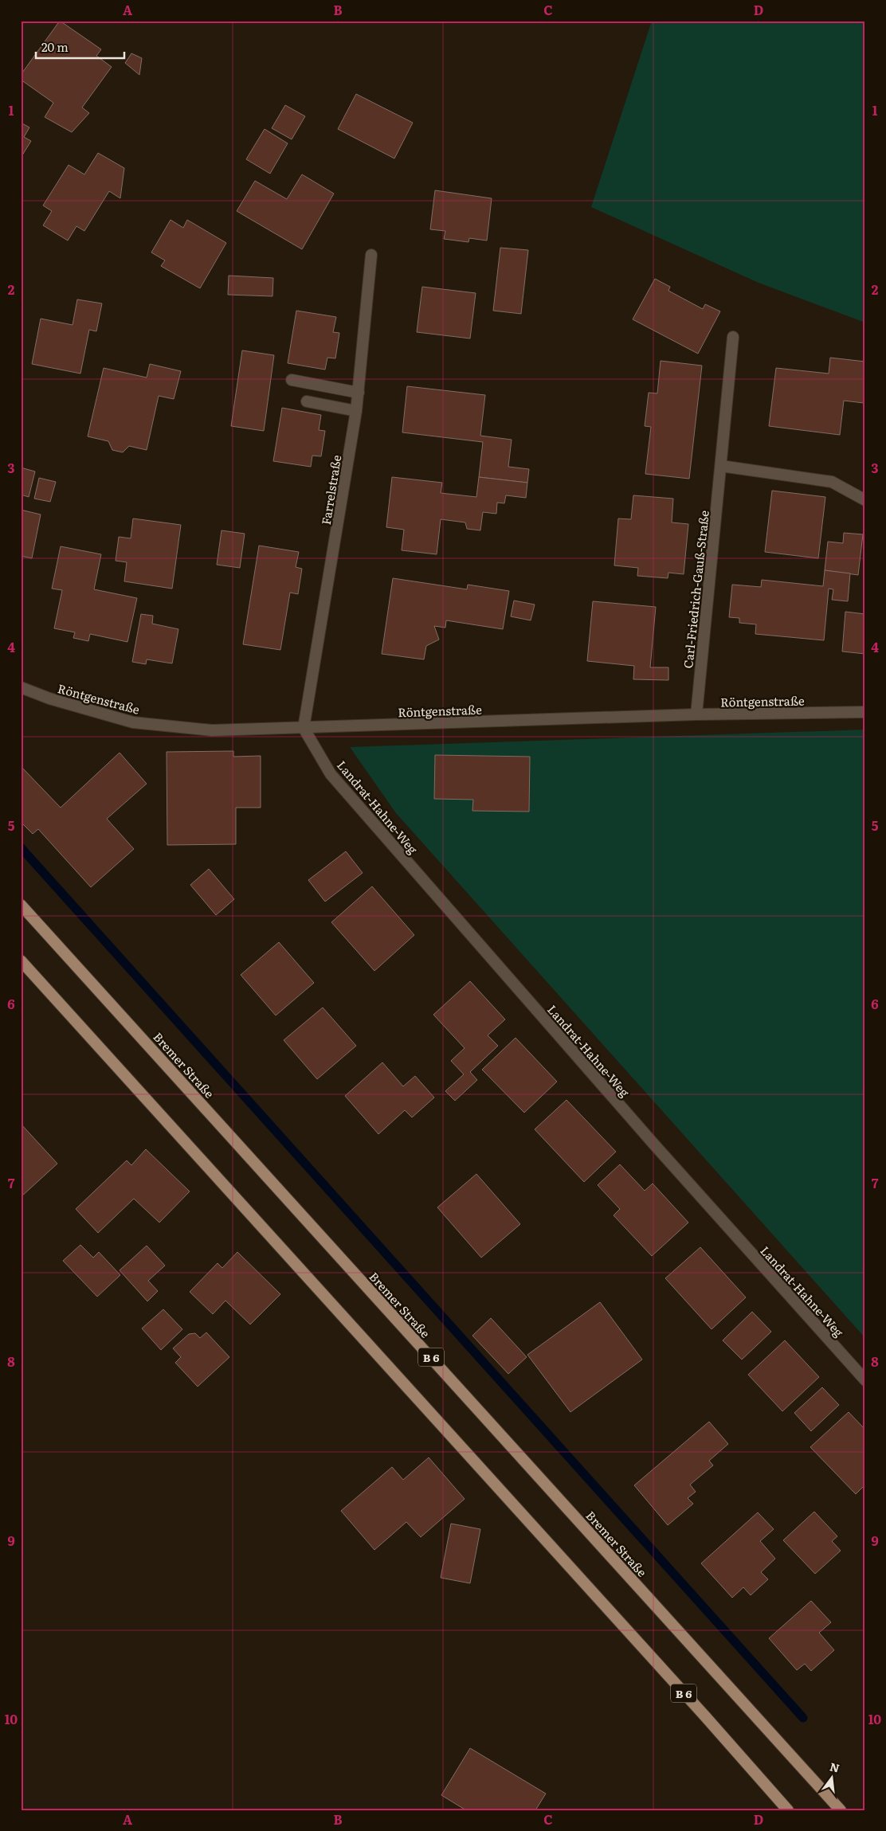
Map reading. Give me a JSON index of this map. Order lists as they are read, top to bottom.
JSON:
{
  "streets": {
    "main road": ["Bremer Straße", "B 6"],
    "street": [
      "Farrelstraße",
      "Carl-Friedrich-Gauß-Straße",
      "Röntgenstraße",
      "Landrat-Hahne-Weg"
    ]
  },
  "crossings": [
    ["Farrelstraße", "Röntgenstraße"],
    ["Farrelstraße", "Landrat-Hahne-Weg"],
    ["Carl-Friedrich-Gauß-Straße", "Röntgenstraße"],
    ["Röntgenstraße", "Landrat-Hahne-Weg"]
  ],
  "scale_bar": "20 m",
  "north": "top",
  "grid": {
    "columns": [
      "A",
      "B",
      "C",
      "D"
    ],
    "rows": [
      "1",
      "2",
      "3",
      "4",
      "5",
      "6",
      "7",
      "8",
      "9",
      "10"
    ]
  }
}
